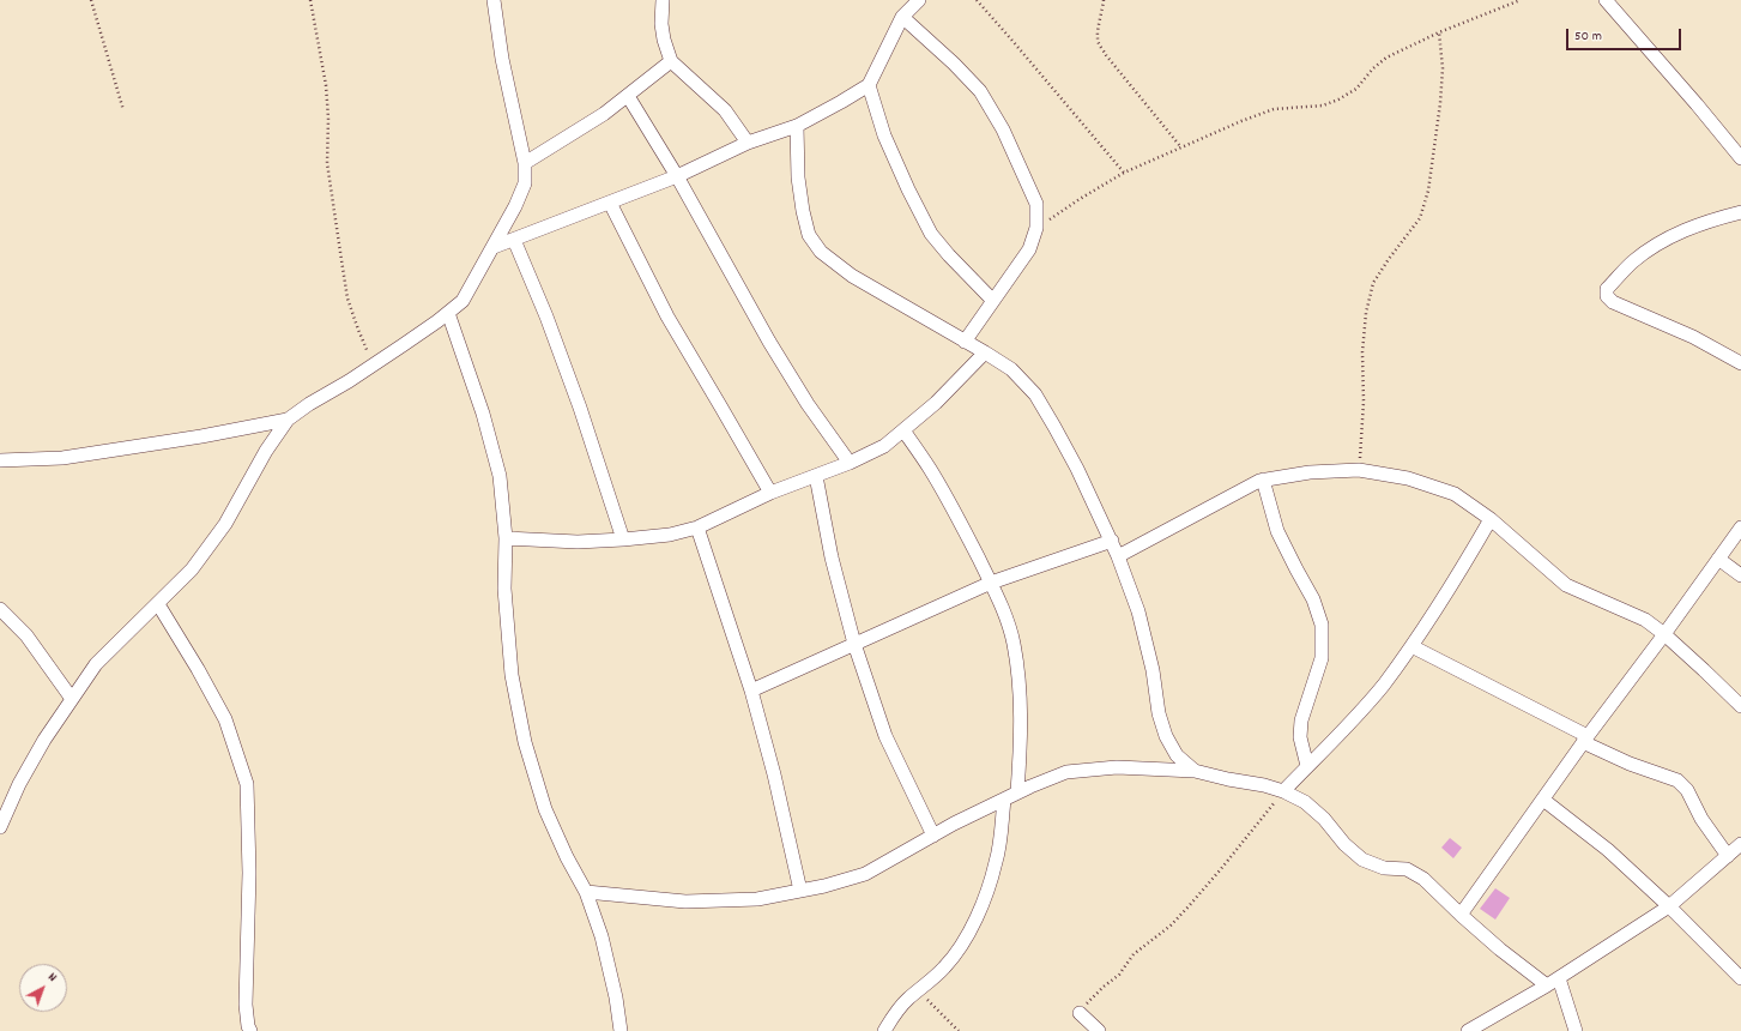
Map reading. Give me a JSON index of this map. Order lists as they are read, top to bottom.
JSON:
{
  "scale_bar": "50 m",
  "north": "top right"
}
